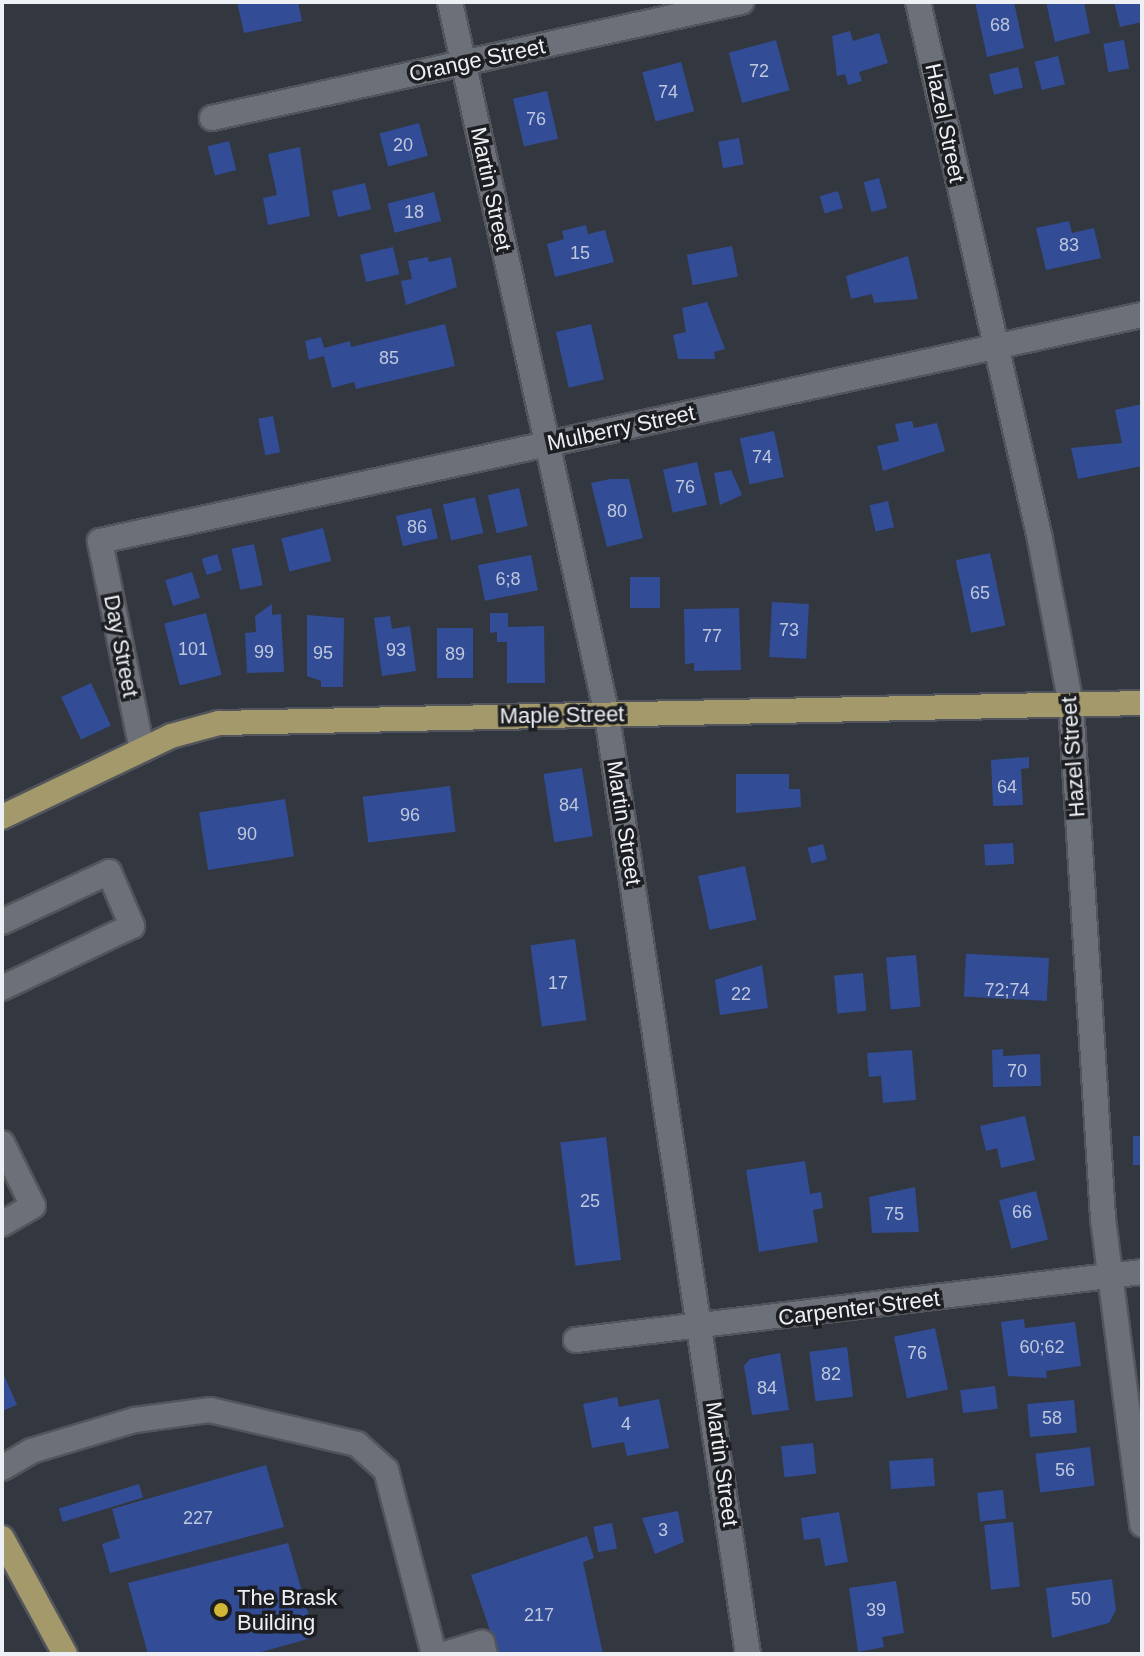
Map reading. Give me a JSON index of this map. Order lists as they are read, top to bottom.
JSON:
{
  "streets": {
    "main road": ["Maple Street"],
    "street": [
      "Orange Street",
      "Hazel Street",
      "Martin Street",
      "Mulberry Street",
      "Day Street",
      "Carpenter Street"
    ]
  },
  "crossings": [
    ["Orange Street", "Martin Street"],
    ["Hazel Street", "Mulberry Street"],
    ["Hazel Street", "Maple Street"],
    ["Hazel Street", "Carpenter Street"],
    ["Martin Street", "Mulberry Street"],
    ["Martin Street", "Maple Street"],
    ["Martin Street", "Carpenter Street"],
    ["Mulberry Street", "Day Street"],
    ["Day Street", "Maple Street"]
  ],
  "places": ["The Brask Building"],
  "house_numbers": [
    "68",
    "72",
    "74",
    "76",
    "20",
    "18",
    "83",
    "15",
    "85",
    "74",
    "76",
    "80",
    "86",
    "6;8",
    "65",
    "73",
    "77",
    "101",
    "93",
    "99",
    "95",
    "89",
    "64",
    "84",
    "96",
    "90",
    "17",
    "72;74",
    "22",
    "70",
    "25",
    "66",
    "75",
    "60;62",
    "76",
    "82",
    "84",
    "58",
    "4",
    "56",
    "227",
    "3",
    "50",
    "39",
    "217"
  ]
}
